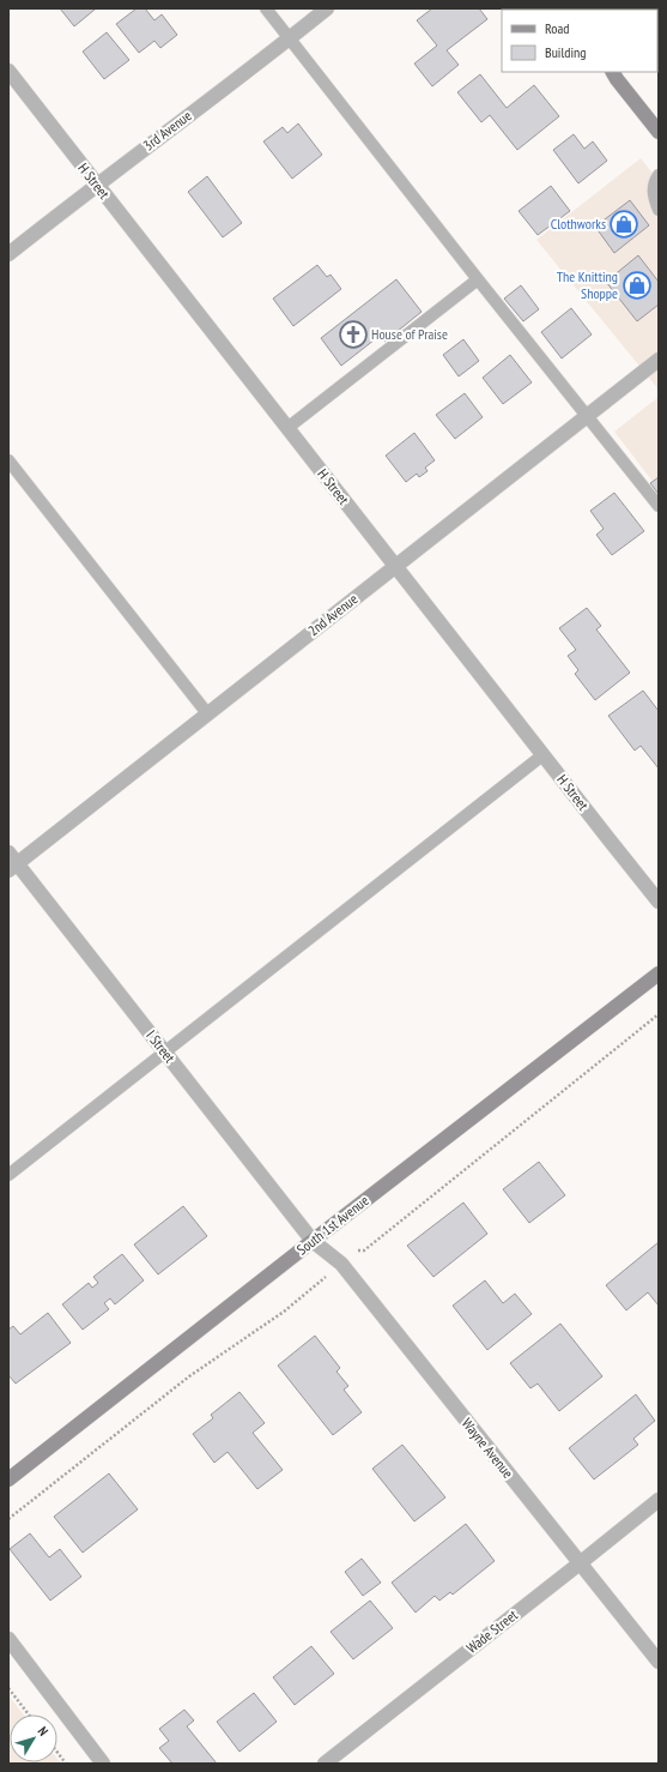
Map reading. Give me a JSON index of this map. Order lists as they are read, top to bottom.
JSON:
{
  "streets": {
    "main road": ["South 1st Avenue"],
    "street": [
      "3rd Avenue",
      "H Street",
      "2nd Avenue",
      "I Street",
      "Wayne Avenue",
      "Wade Street"
    ]
  },
  "crossings": [
    ["3rd Avenue", "H Street"],
    ["H Street", "2nd Avenue"],
    ["2nd Avenue", "I Street"],
    ["I Street", "South 1st Avenue"],
    ["I Street", "Wayne Avenue"],
    ["South 1st Avenue", "Wayne Avenue"],
    ["Wayne Avenue", "Wade Street"]
  ],
  "places": {
    "shop": ["Clothworks", "The Knitting Shoppe"],
    "church": ["House of Praise"]
  },
  "legend": ["Road", "Building"],
  "north": "top right"
}
